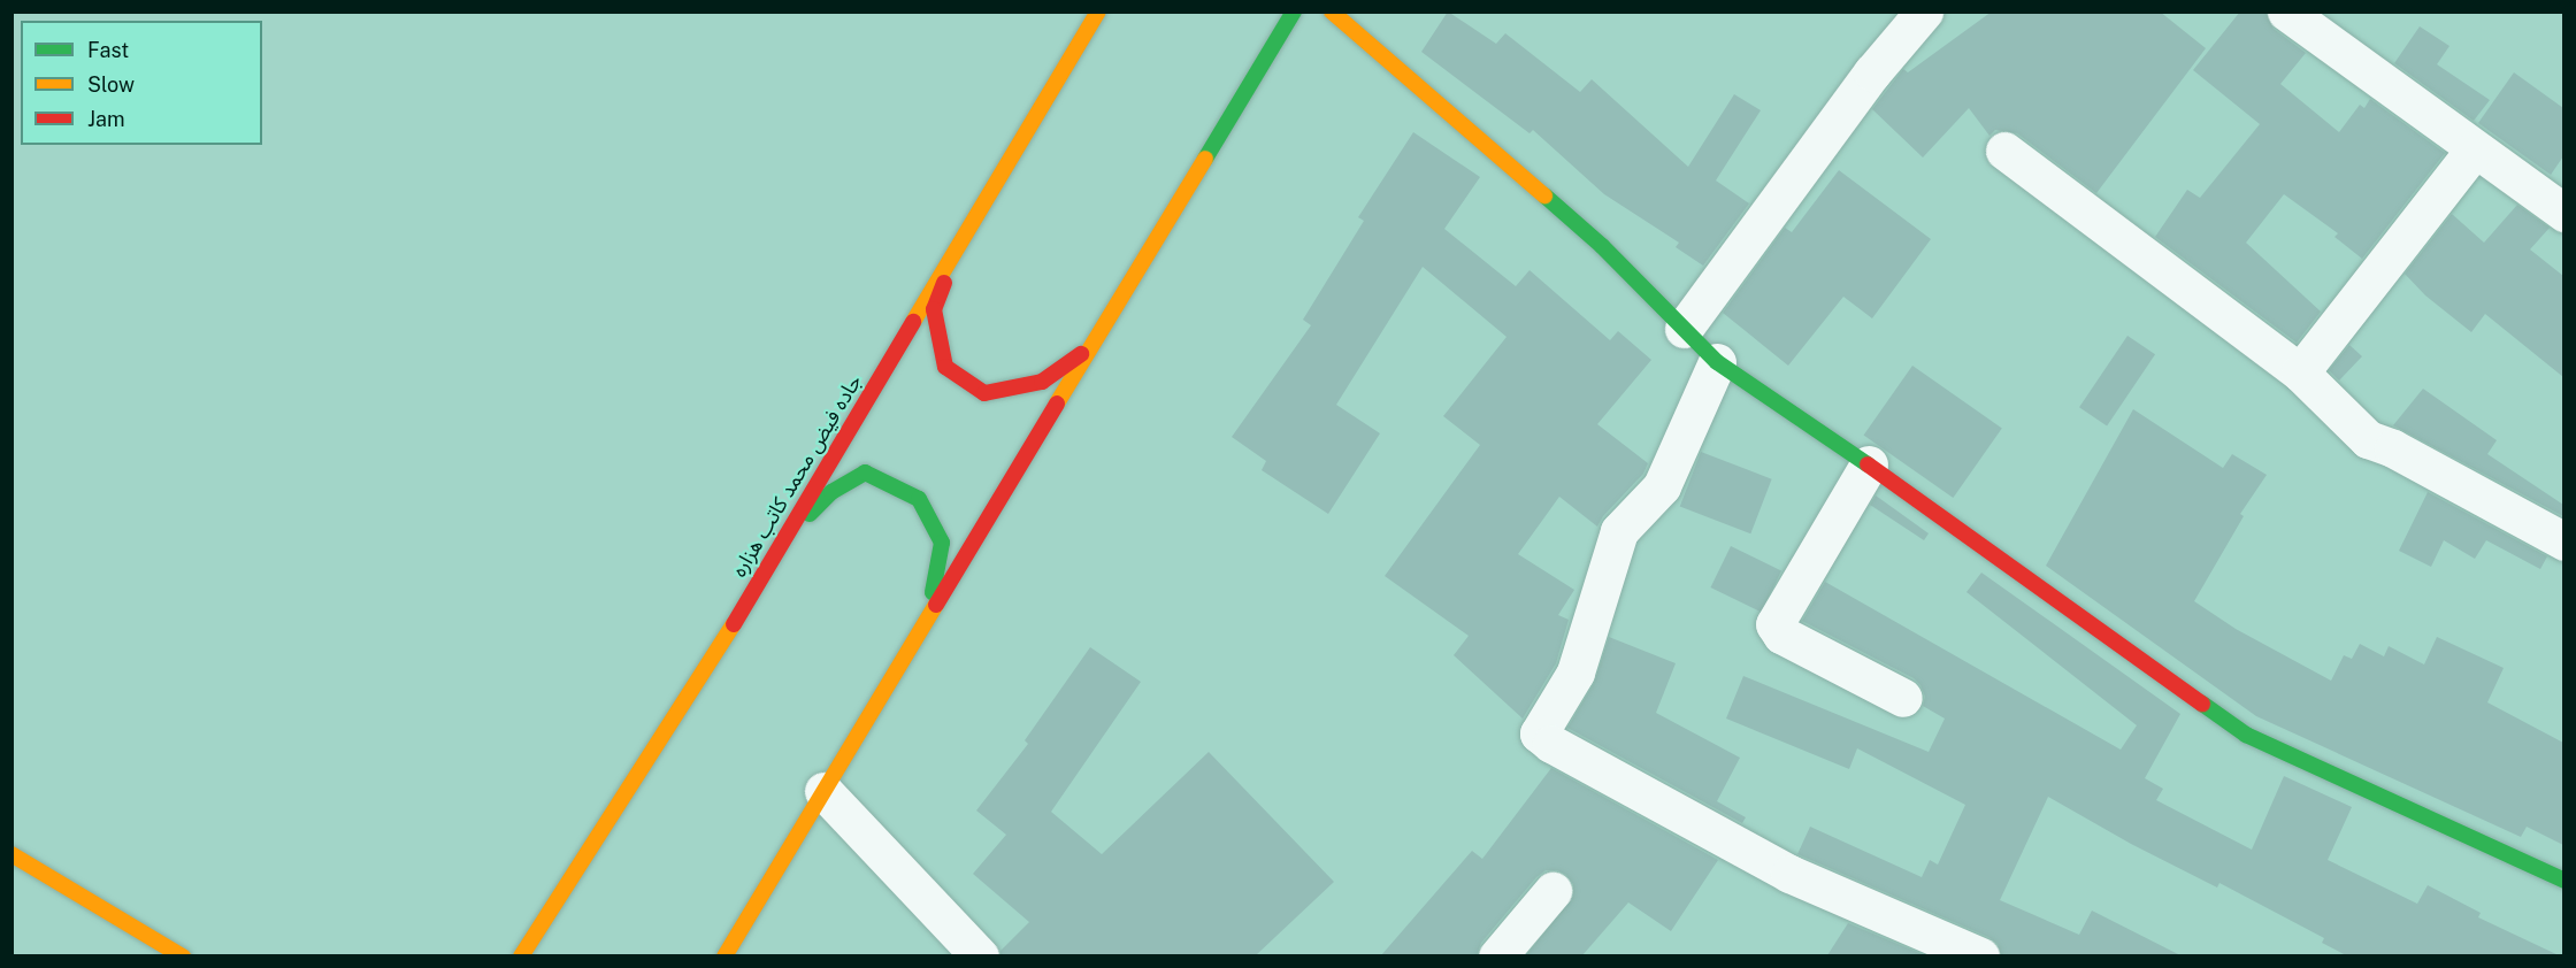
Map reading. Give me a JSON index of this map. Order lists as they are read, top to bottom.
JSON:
{
  "streets": {
    "main road": ["جاده فیض محمد کاتب هزاره"]
  },
  "legend": ["Fast", "Slow", "Jam"]
}
